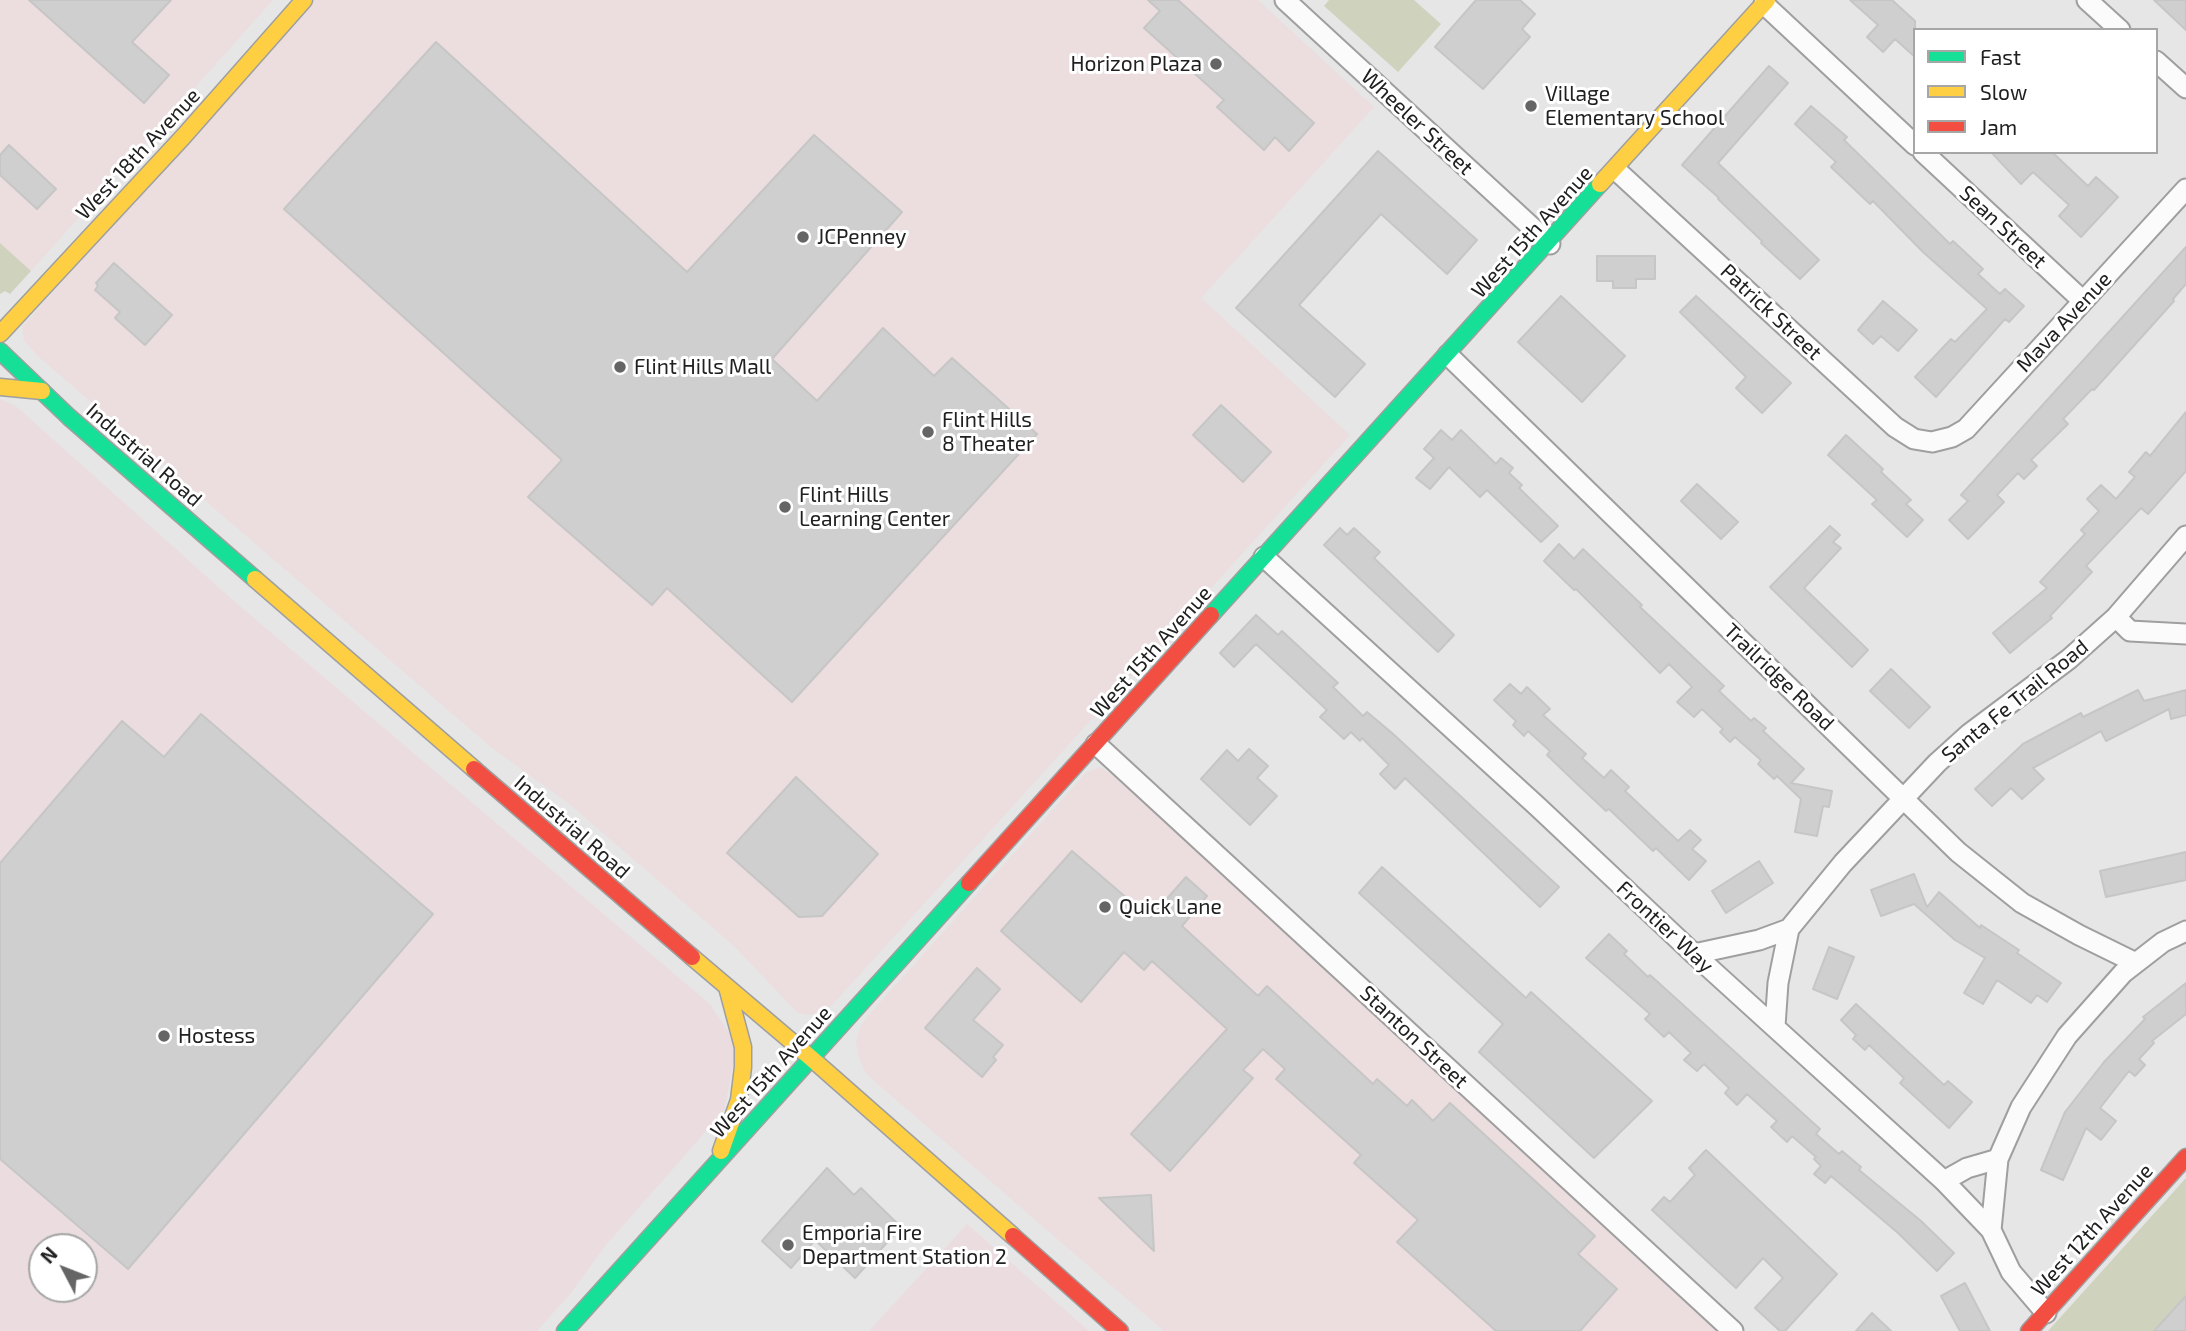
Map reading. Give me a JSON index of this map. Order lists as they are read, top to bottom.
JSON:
{
  "streets": {
    "main road": [
      "West 18th Avenue",
      "West 15th Avenue",
      "Industrial Road",
      "West 12th Avenue"
    ],
    "street": [
      "Wheeler Street",
      "Sean Street",
      "Patrick Street",
      "Mava Avenue",
      "Trailridge Road",
      "Santa Fe Trail Road",
      "Frontier Way",
      "Stanton Street"
    ]
  },
  "crossings": [
    ["Wheeler Street", "West 15th Avenue"],
    ["Sean Street", "Mava Avenue"],
    ["West 15th Avenue", "Patrick Street"],
    ["West 15th Avenue", "Industrial Road"],
    ["West 15th Avenue", "Trailridge Road"],
    ["West 15th Avenue", "Frontier Way"],
    ["West 15th Avenue", "Stanton Street"],
    ["Patrick Street", "Mava Avenue"],
    ["Trailridge Road", "Santa Fe Trail Road"],
    ["Santa Fe Trail Road", "Frontier Way"],
    ["Frontier Way", "West 12th Avenue"]
  ],
  "places": [
    "Horizon Plaza",
    "Village Elementary School",
    "JCPenney",
    "Flint Hills Mall",
    "Flint Hills 8 Theater",
    "Flint Hills Learning Center",
    "Quick Lane",
    "Hostess",
    "Emporia Fire Department Station 2"
  ],
  "legend": ["Fast", "Slow", "Jam"],
  "north": "top left"
}
